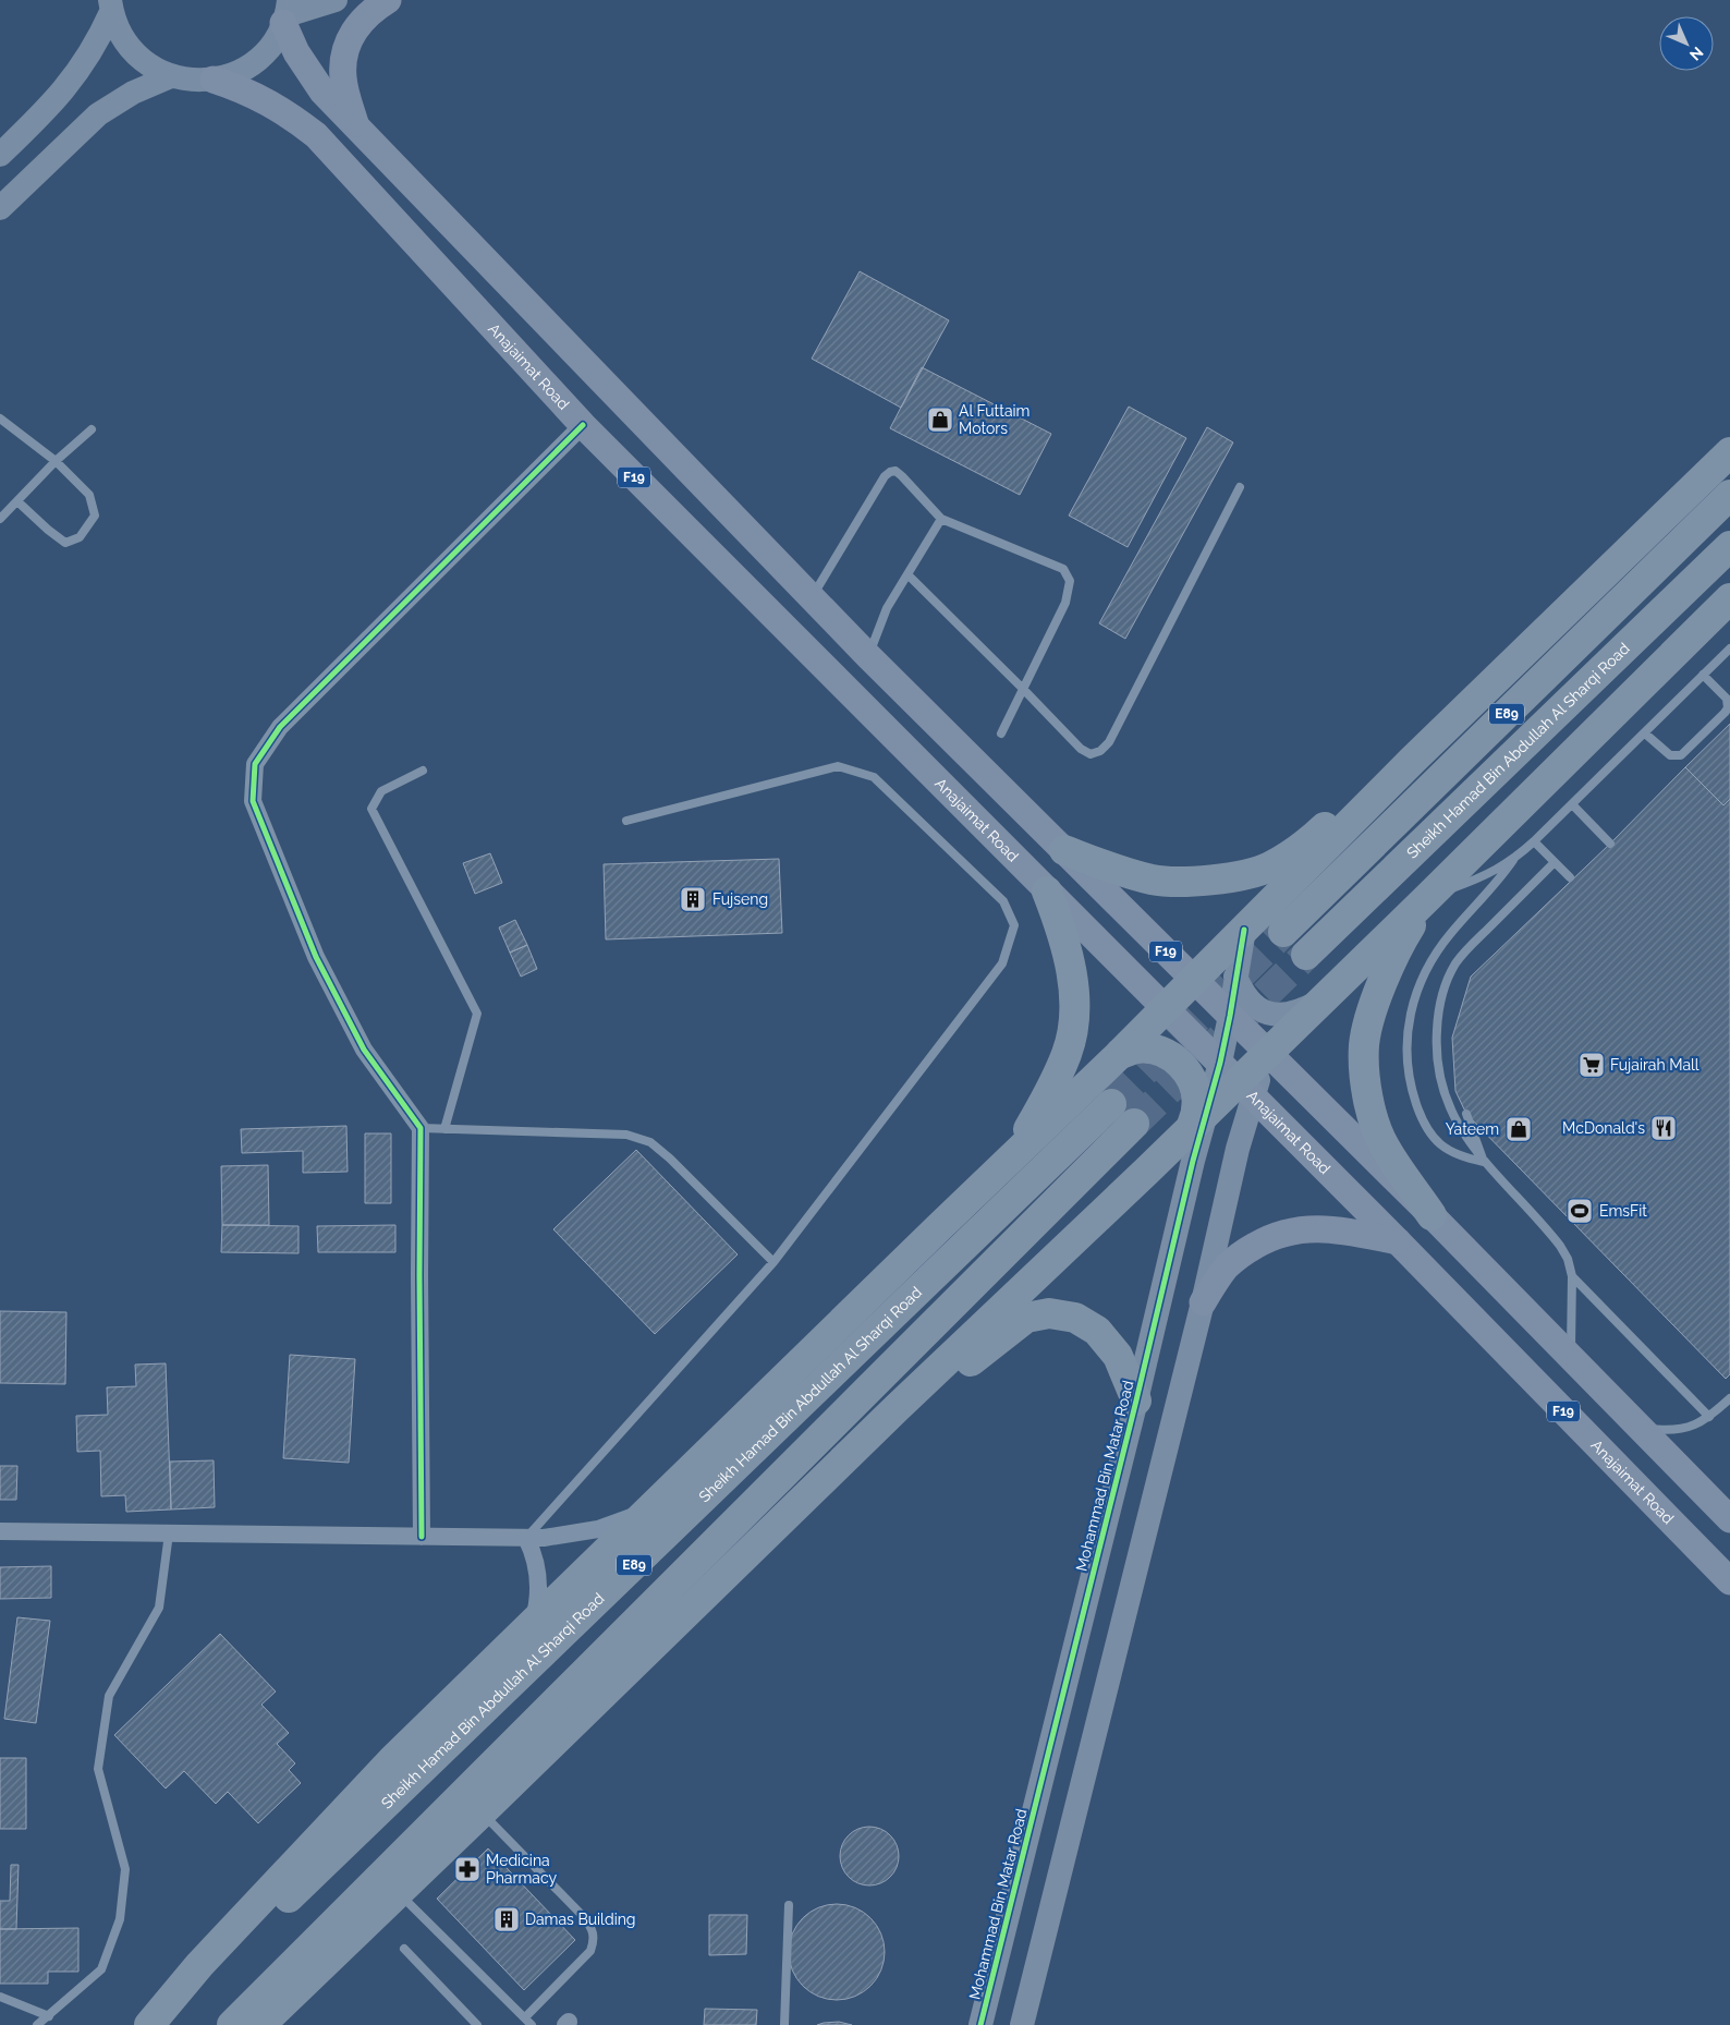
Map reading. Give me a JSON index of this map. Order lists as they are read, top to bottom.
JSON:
{
  "streets": {
    "highway": ["E89", "Sheikh Hamad Bin Abdullah Al Sharqi Road"],
    "main road": ["Anajaimat Road", "F19"],
    "street": ["Mohammad Bin Matar Road"]
  },
  "places": {
    "shop": ["Al Futtaim Motors", "Yateem"],
    "building": ["Fujseng", "Damas Building"],
    "supermarket": ["Fujairah Mall"],
    "restaurant": ["McDonald's"],
    "sports": ["EmsFit"],
    "pharmacy": ["Medicina Pharmacy"]
  },
  "north": "bottom right"
}
